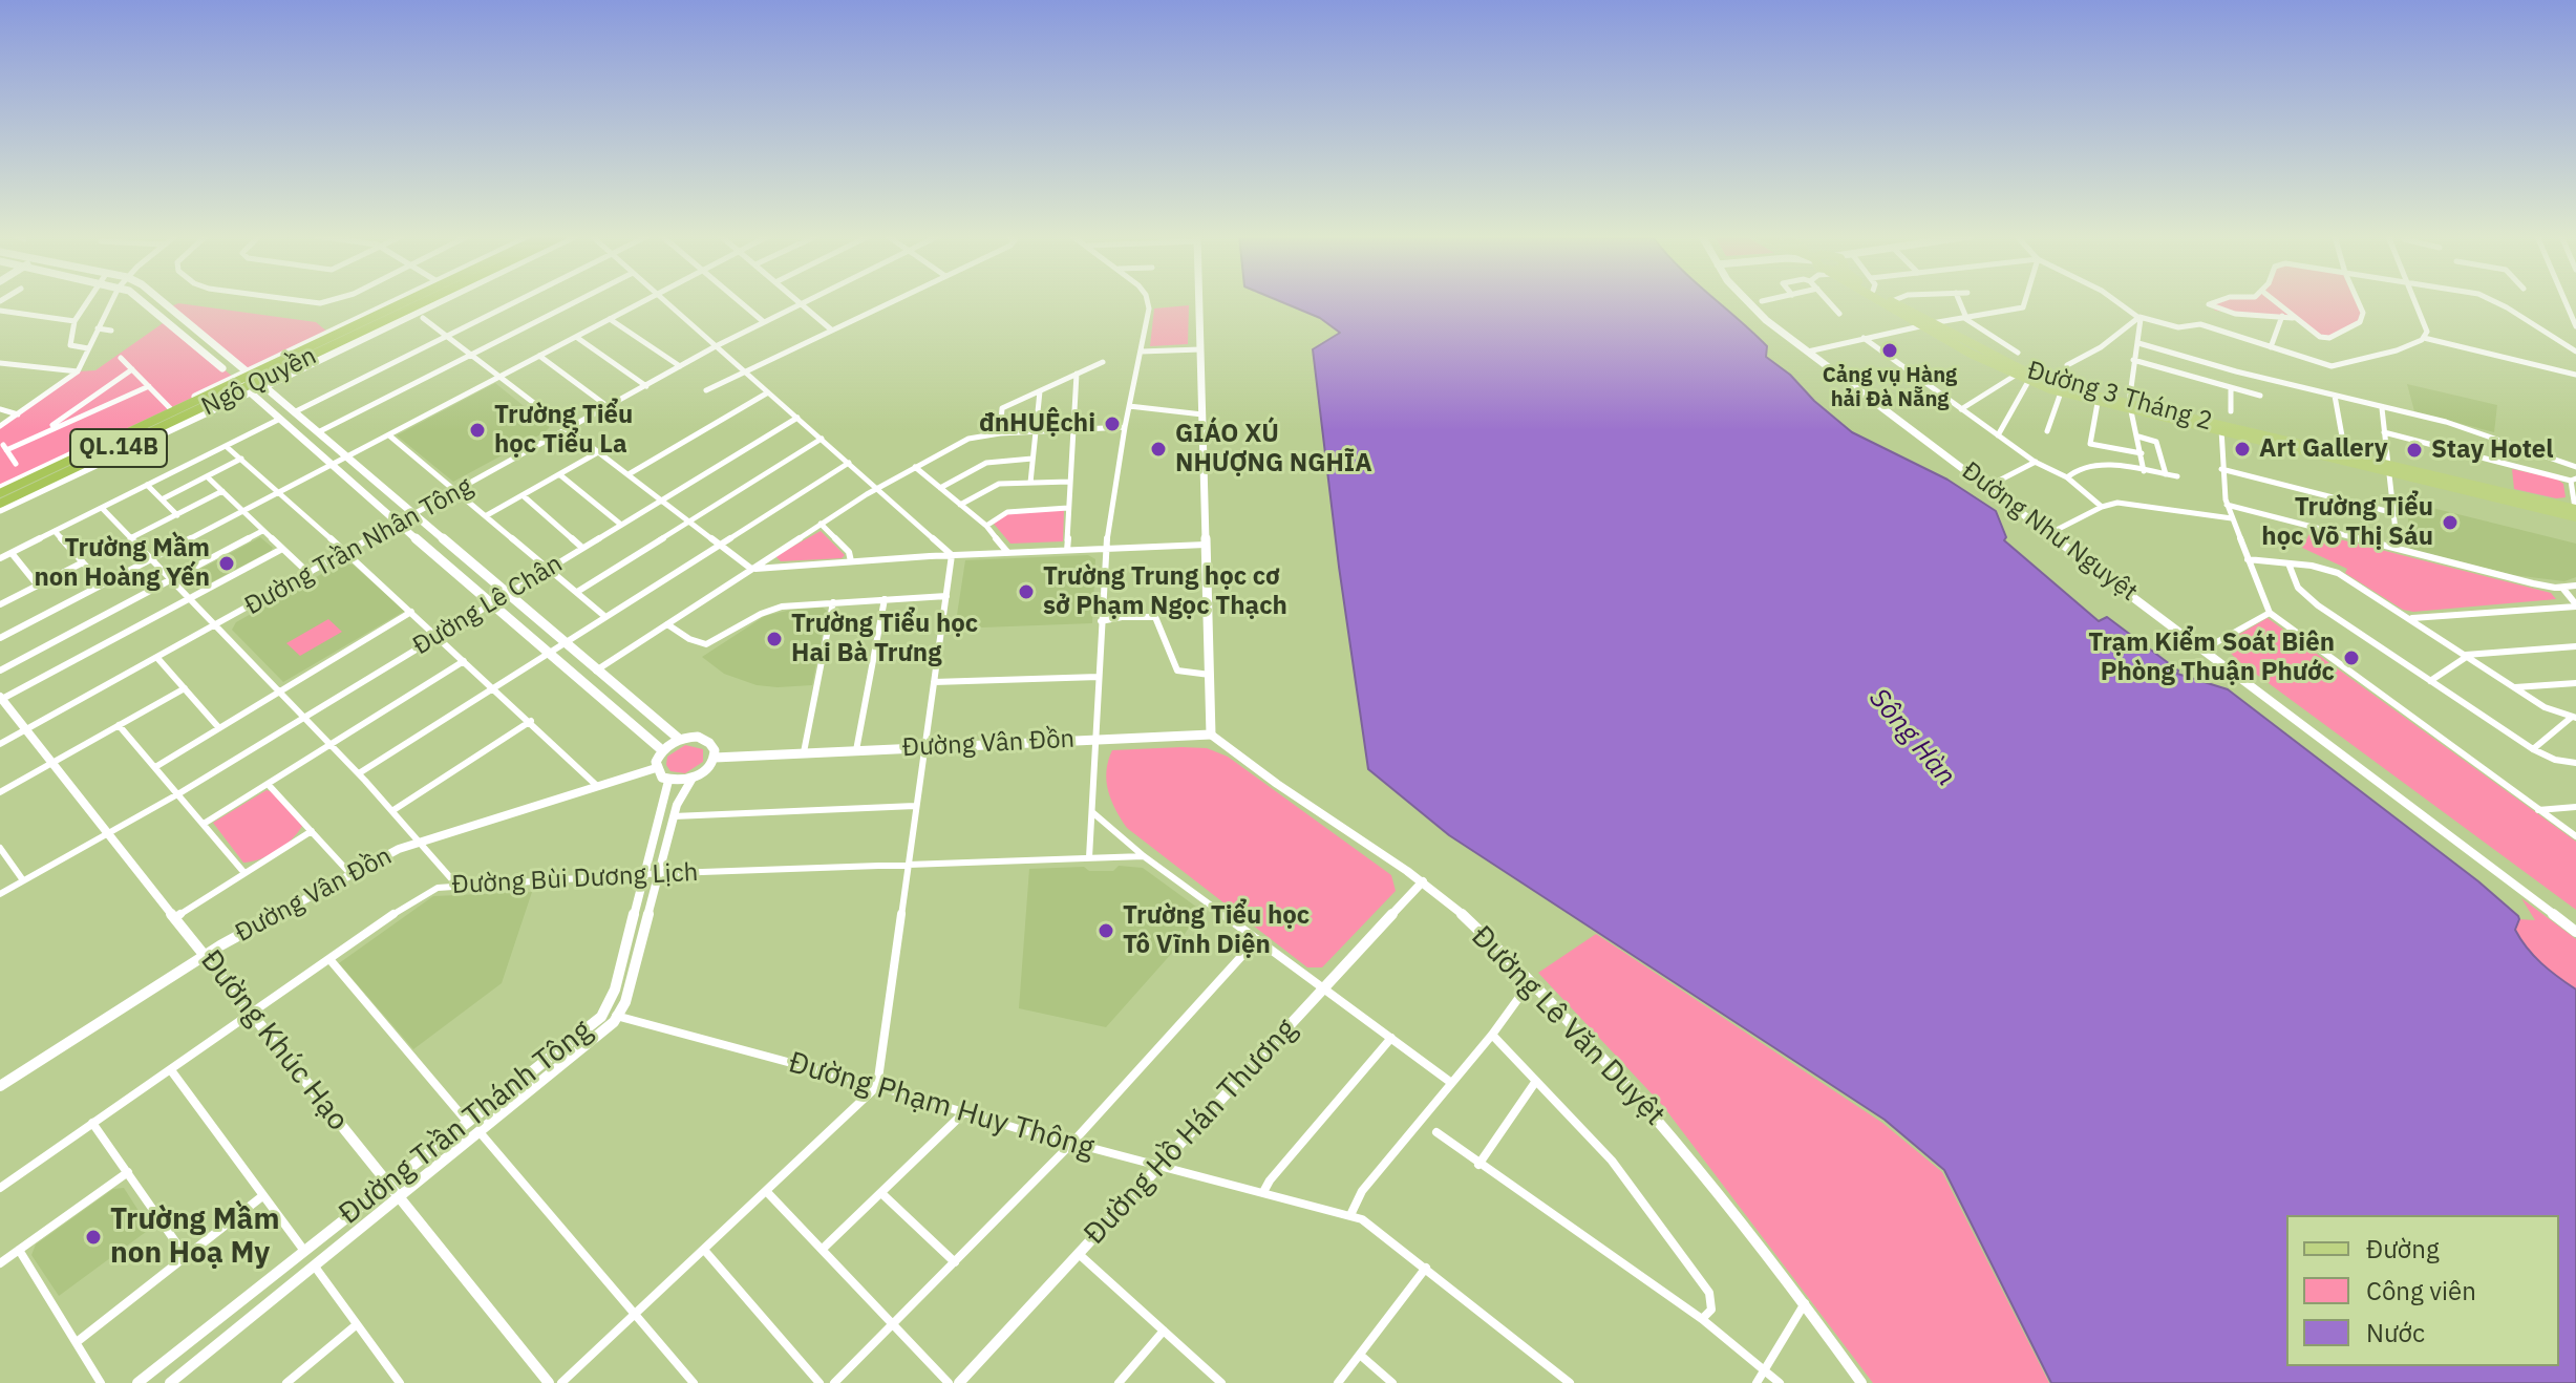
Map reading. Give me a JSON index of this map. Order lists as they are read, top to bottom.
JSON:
{
  "streets": {
    "highway": ["Ngô Quyền", "QL.14B"],
    "main road": ["Đường 3 Tháng 2", "Đường Vân Đồn"],
    "street": [
      "Đường Như Nguyệt",
      "Đường Trần Nhân Tông",
      "Đường Lê Chân",
      "Đường Bùi Dương Lịch",
      "Đường Lê Văn Duyệt",
      "Đường Khúc Hạo",
      "Đường Phạm Huy Thông",
      "Đường Trần Thánh Tông",
      "Đường Hồ Hán Thương"
    ]
  },
  "crossings": [
    ["Đường Trần Nhân Tông", "Đường Khúc Hạo"],
    ["Đường Lê Chân", "Đường Khúc Hạo"],
    ["Đường Vân Đồn", "Đường Lê Văn Duyệt"],
    ["Đường Vân Đồn", "Đường Khúc Hạo"],
    ["Đường Vân Đồn", "Đường Trần Thánh Tông"],
    ["Đường Bùi Dương Lịch", "Đường Khúc Hạo"],
    ["Đường Bùi Dương Lịch", "Đường Trần Thánh Tông"],
    ["Đường Lê Văn Duyệt", "Đường Hồ Hán Thương"],
    ["Đường Khúc Hạo", "Đường Trần Thánh Tông"],
    ["Đường Phạm Huy Thông", "Đường Trần Thánh Tông"],
    ["Đường Phạm Huy Thông", "Đường Hồ Hán Thương"]
  ],
  "water": ["Sông Hàn"],
  "places": [
    "Cảng vụ Hàng hải Đà Nẵng",
    "đnHUỆchi",
    "Trường Tiểu học Tiểu La",
    "GIÁO XÚ NHƯỢNG NGHĨA",
    "Art Gallery",
    "Stay Hotel",
    "Trường Tiểu học Võ Thị Sáu",
    "Trường Mầm non Hoàng Yến",
    "Trường Trung học cơ sở Phạm Ngọc Thạch",
    "Trường Tiểu học Hai Bà Trưng",
    "Trạm Kiểm Soát Biên Phòng Thuận Phước",
    "Trường Tiểu học Tô Vĩnh Diện",
    "Trường Mầm non Hoạ My"
  ],
  "legend": ["Đường", "Công viên", "Nước"]
}
